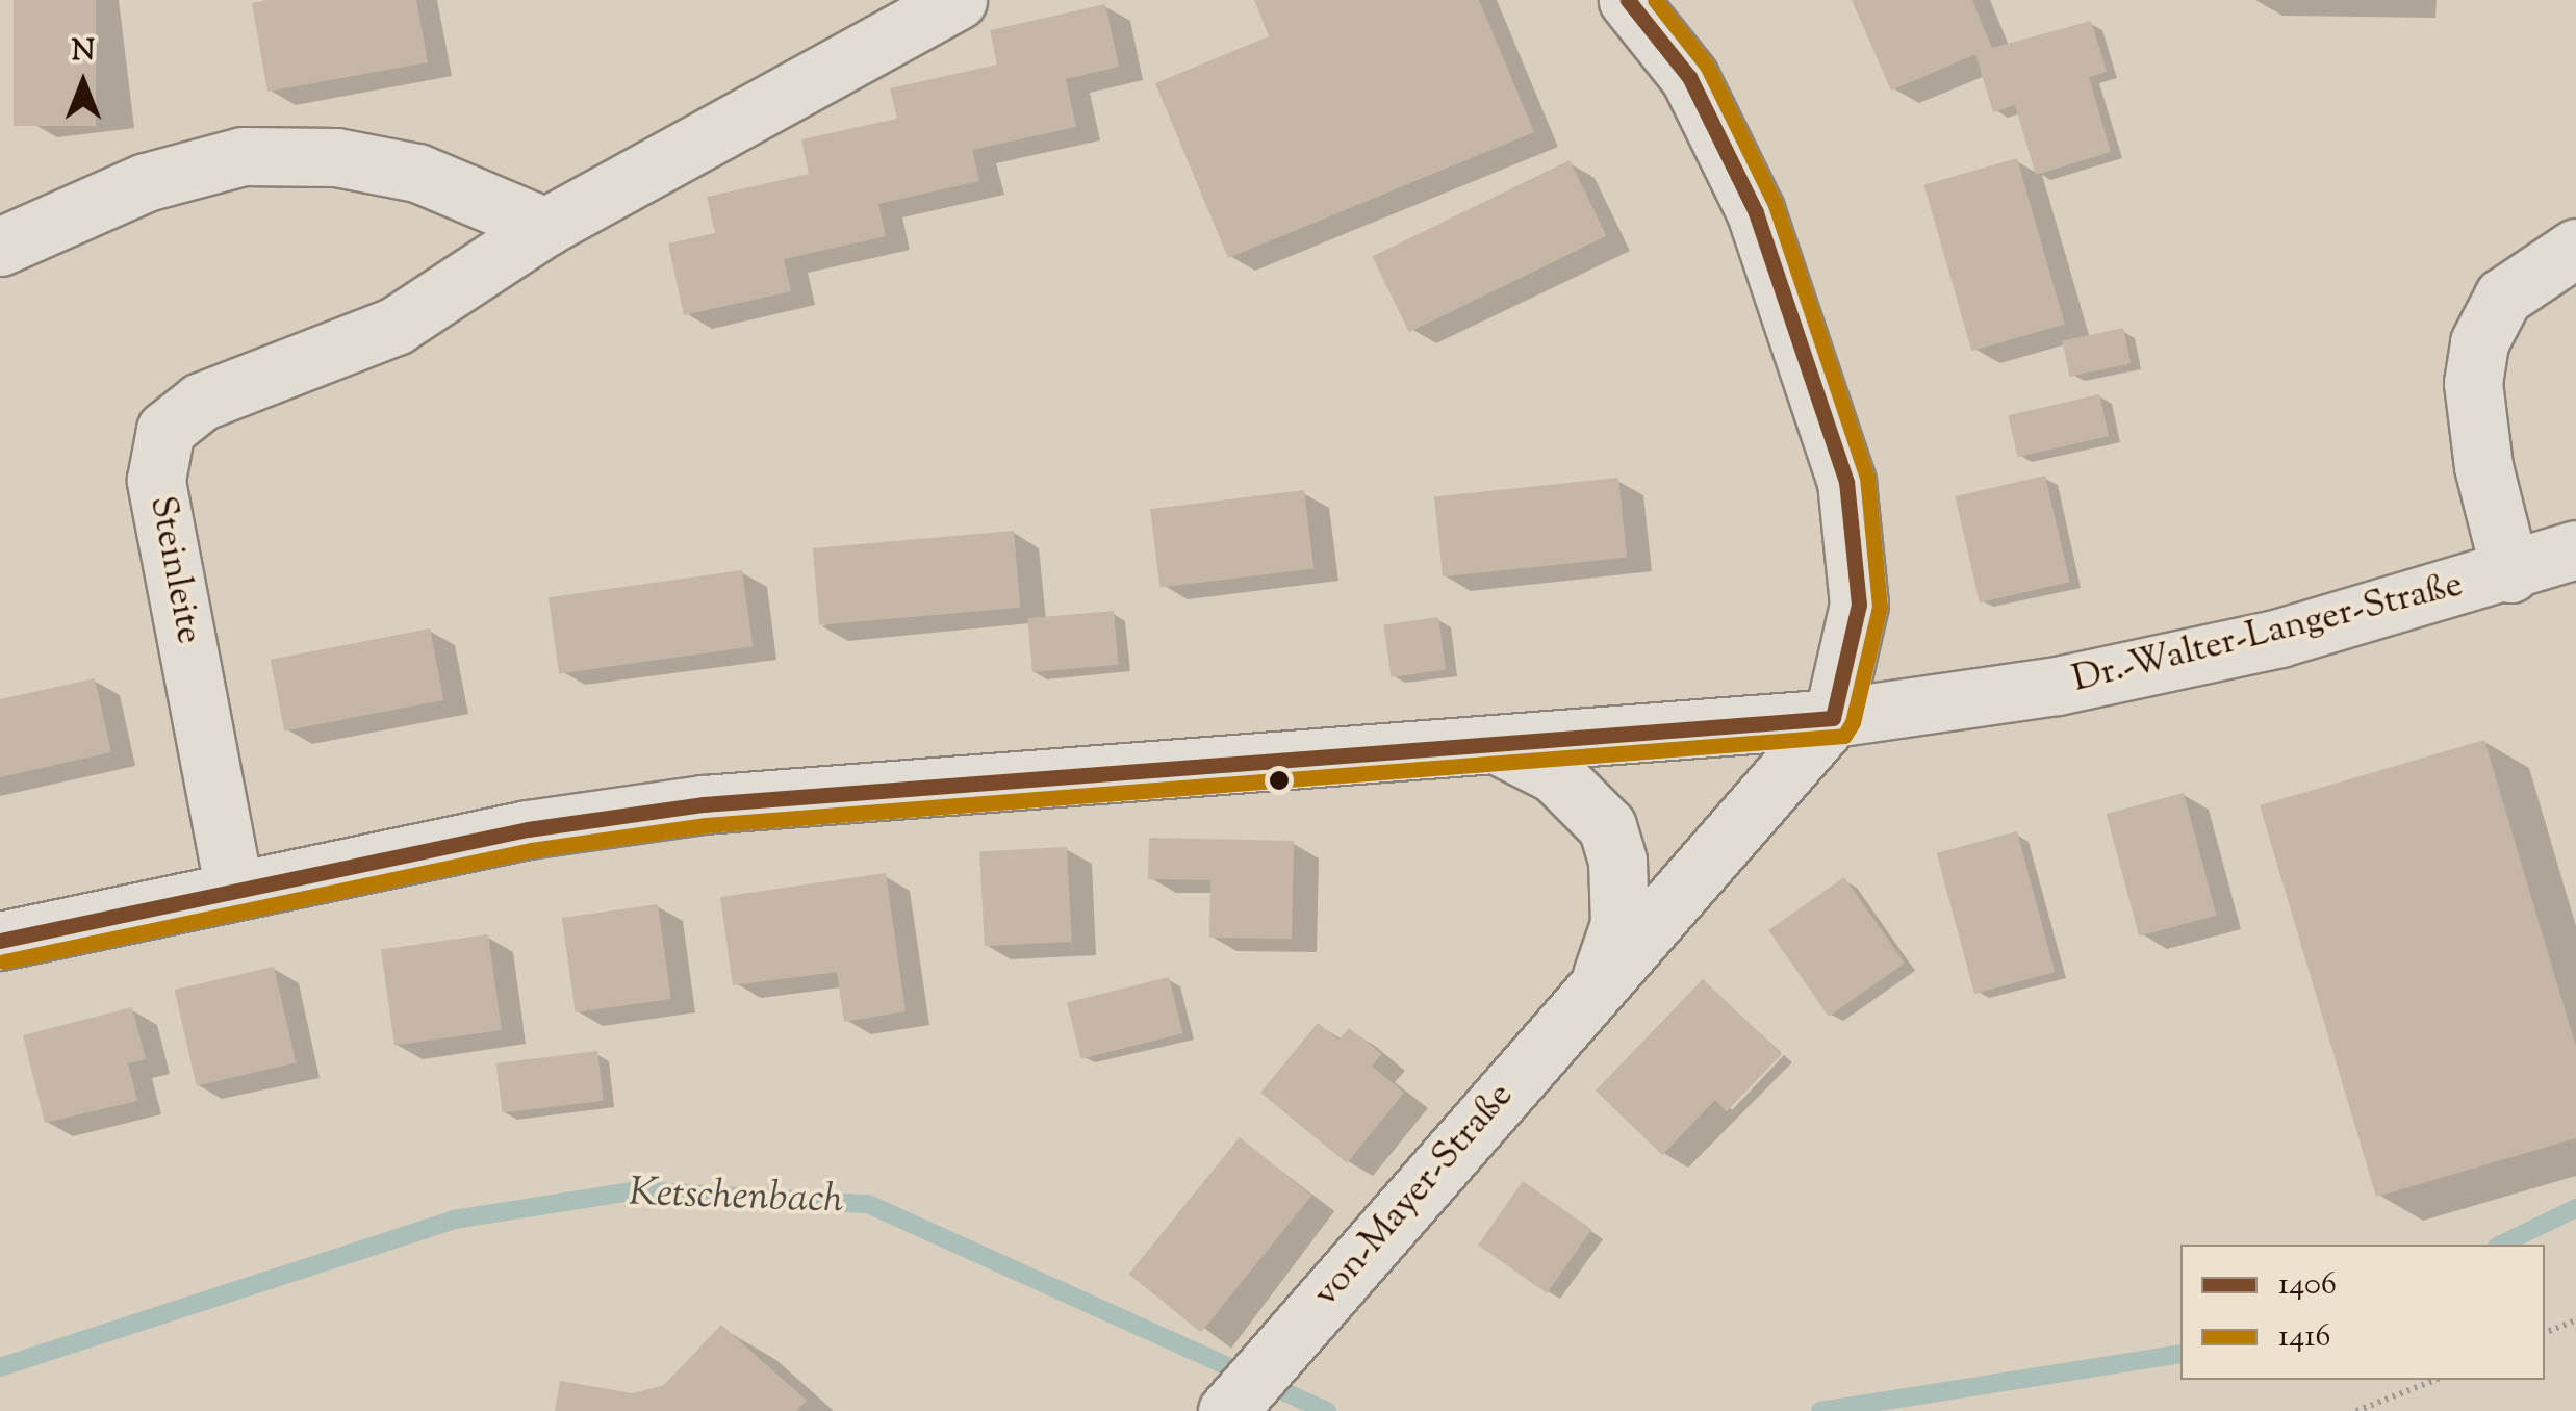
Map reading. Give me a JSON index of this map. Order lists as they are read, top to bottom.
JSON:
{
  "streets": {
    "street": ["Steinleite", "Dr.-Walter-Langer-Straße", "von-Mayer-Straße"]
  },
  "crossings": [
    ["Steinleite", "Dr.-Walter-Langer-Straße"],
    ["Dr.-Walter-Langer-Straße", "von-Mayer-Straße"]
  ],
  "water": ["Ketschenbach"],
  "lines": ["transit line 1406", "transit line 1416"],
  "legend": ["1406", "1416"],
  "north": "top"
}
